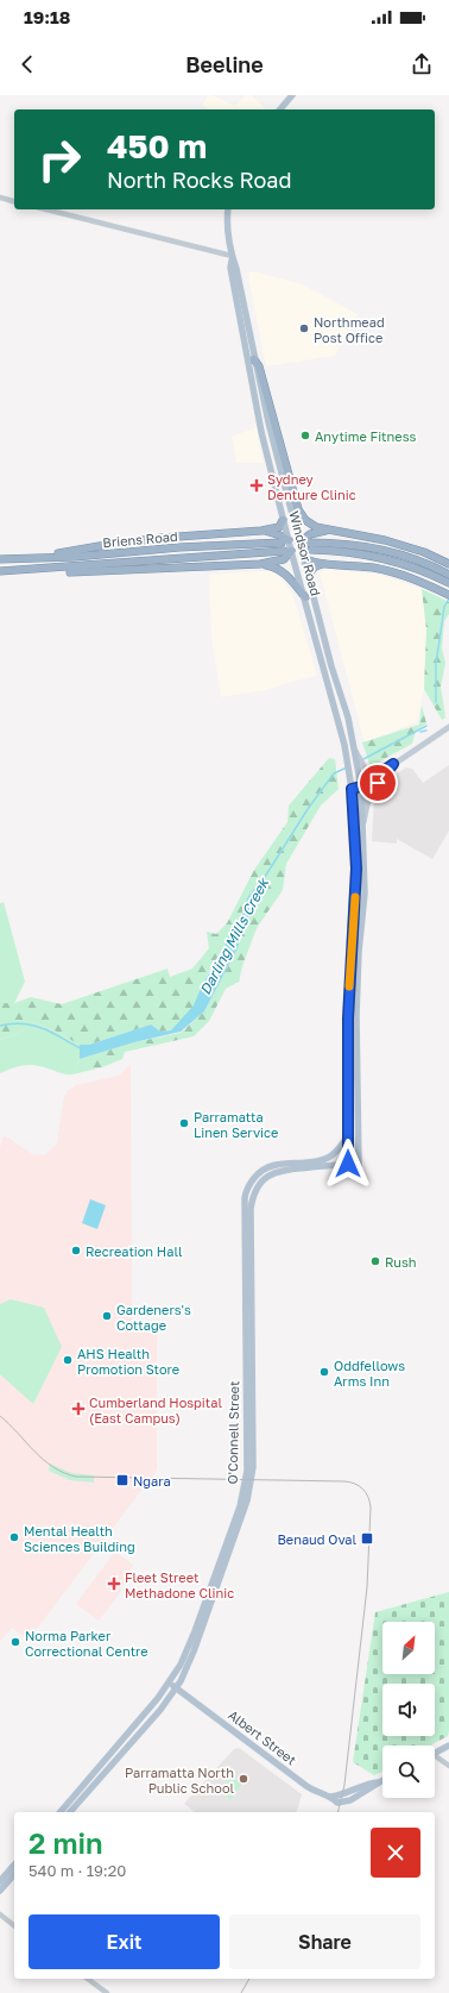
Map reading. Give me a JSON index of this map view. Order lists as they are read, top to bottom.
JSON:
{
  "streets": {
    "highway": ["Briens Road"],
    "main road": ["Windsor Road", "O'Connell Street", "Albert Street"]
  },
  "crossings": [
    ["Briens Road", "Windsor Road"],
    ["Windsor Road", "O'Connell Street"],
    ["O'Connell Street", "Albert Street"]
  ],
  "water": ["Darling Mills Creek"],
  "places": {
    "other": [
      "Northmead Post Office",
      "Anytime Fitness",
      "Parramatta Linen Service",
      "Recreation Hall",
      "Rush",
      "Gardeners's Cottage",
      "AHS Health Promotion Store",
      "Oddfellows Arms Inn",
      "Mental Health Sciences Building",
      "Norma Parker Correctional Centre",
      "Parramatta North Public School"
    ],
    "health": ["Sydney Denture Clinic", "Cumberland Hospital (East Campus)", "Fleet Street Methadone Clinic"],
    "transit": ["Ngara", "Benaud Oval"]
  },
  "north": "top right",
  "page": {
    "status": "19:18",
    "header": "Beeline",
    "turn": ["450 m", "North Rocks Road"],
    "heading": ["2 min", "540 m · 19:20"],
    "buttons": ["Exit", "Share"]
  }
}
